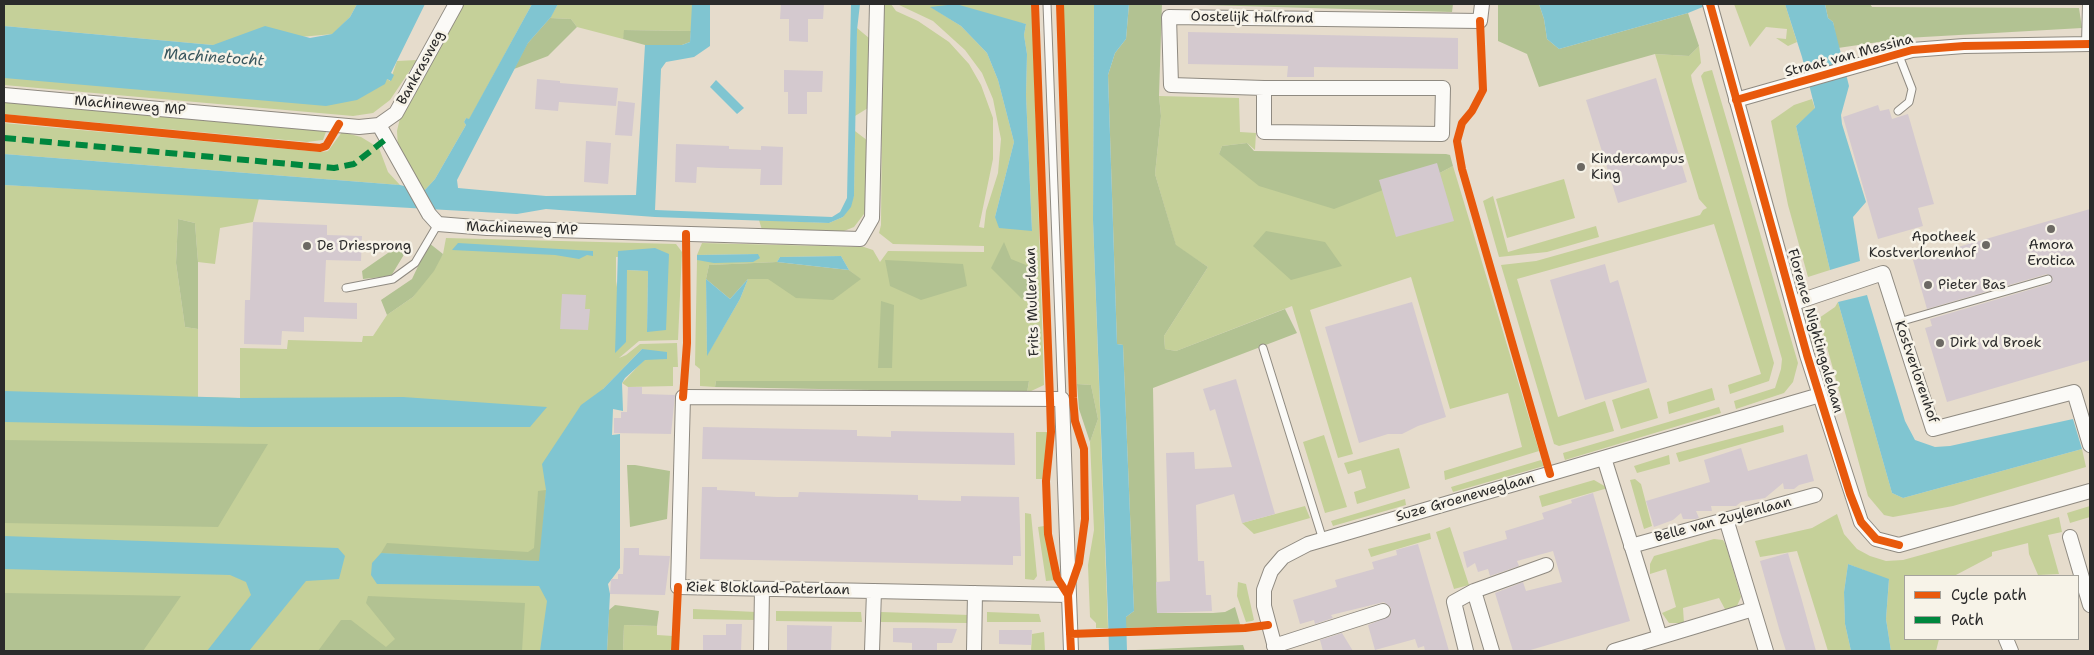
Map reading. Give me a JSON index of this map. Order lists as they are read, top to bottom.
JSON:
{
  "streets": {
    "street": [
      "Oostelijk Halfrond",
      "Straat van Messina",
      "Bankrasweg",
      "Machineweg MP",
      "Frits Mullerlaan",
      "Florence Nightingalelaan",
      "Kostverlorenhof",
      "Suze Groeneweglaan",
      "Belle van Zuylenlaan",
      "Riek Blokland-Paterlaan"
    ]
  },
  "crossings": [
    ["Straat van Messina", "Florence Nightingalelaan"],
    ["Bankrasweg", "Machineweg MP"],
    ["Frits Mullerlaan", "Riek Blokland-Paterlaan"],
    ["Florence Nightingalelaan", "Kostverlorenhof"],
    ["Florence Nightingalelaan", "Suze Groeneweglaan"]
  ],
  "water": ["Machinetocht"],
  "places": [
    "Kindercampus King",
    "Amora Erotica",
    "Apotheek Kostverlorenhof",
    "De Driesprong",
    "Pieter Bas",
    "Dirk vd Broek"
  ],
  "legend": ["Cycle path", "Path"]
}
